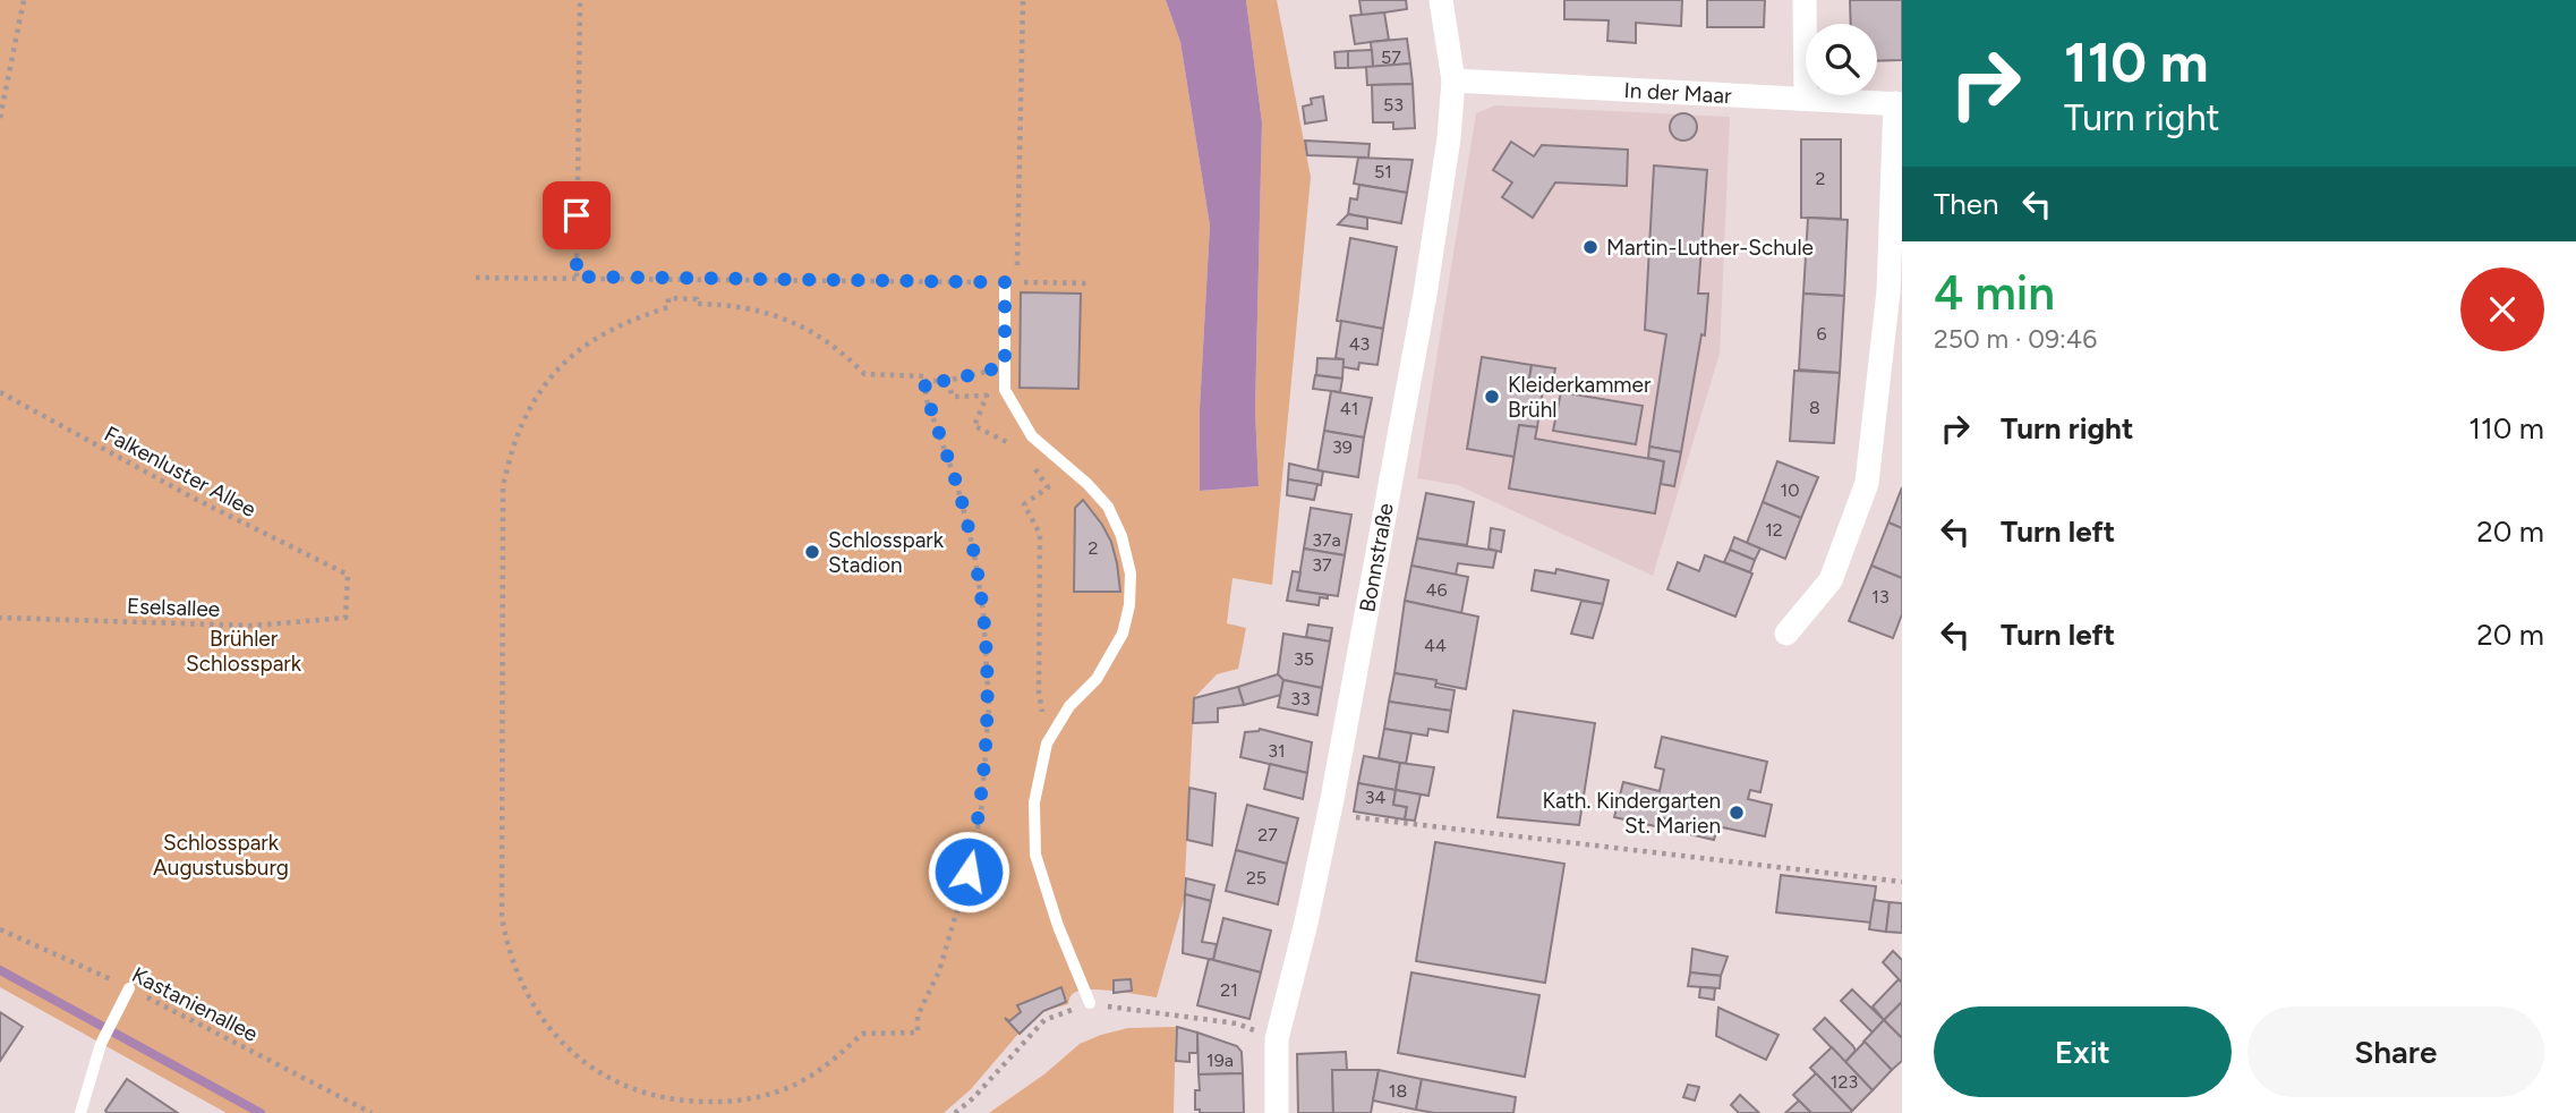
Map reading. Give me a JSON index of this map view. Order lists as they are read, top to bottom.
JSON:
{
  "streets": {
    "street": ["In der Maar", "Bonnstraße"],
    "path": ["Falkenluster Allee", "Eselsallee", "Kastanienallee"]
  },
  "crossings": [
    ["In der Maar", "Bonnstraße"],
    ["Falkenluster Allee", "Eselsallee"]
  ],
  "parks": ["Brühler Schlosspark", "Schlosspark Augustusburg"],
  "places": [
    "Martin-Luther-Schule",
    "Kleiderkammer Brühl",
    "Schlosspark Stadion",
    "Kath. Kindergarten St. Marien"
  ],
  "house_numbers": [
    "57",
    "53",
    "51",
    "2",
    "6",
    "43",
    "8",
    "41",
    "39",
    "10",
    "12",
    "37a",
    "2",
    "37",
    "46",
    "13",
    "44",
    "35",
    "33",
    "31",
    "34",
    "27",
    "25",
    "21",
    "19a",
    "123",
    "18"
  ],
  "page": {
    "turn": ["110 m", "Turn right"],
    "then": "Then",
    "heading": ["4 min", "250 m · 09:46"],
    "list": [
      {
        "name": "Turn right",
        "value": "110 m"
      },
      {
        "name": "Turn left",
        "value": "20 m"
      },
      {
        "name": "Turn left",
        "value": "20 m"
      }
    ],
    "buttons": ["Exit", "Share"]
  }
}
